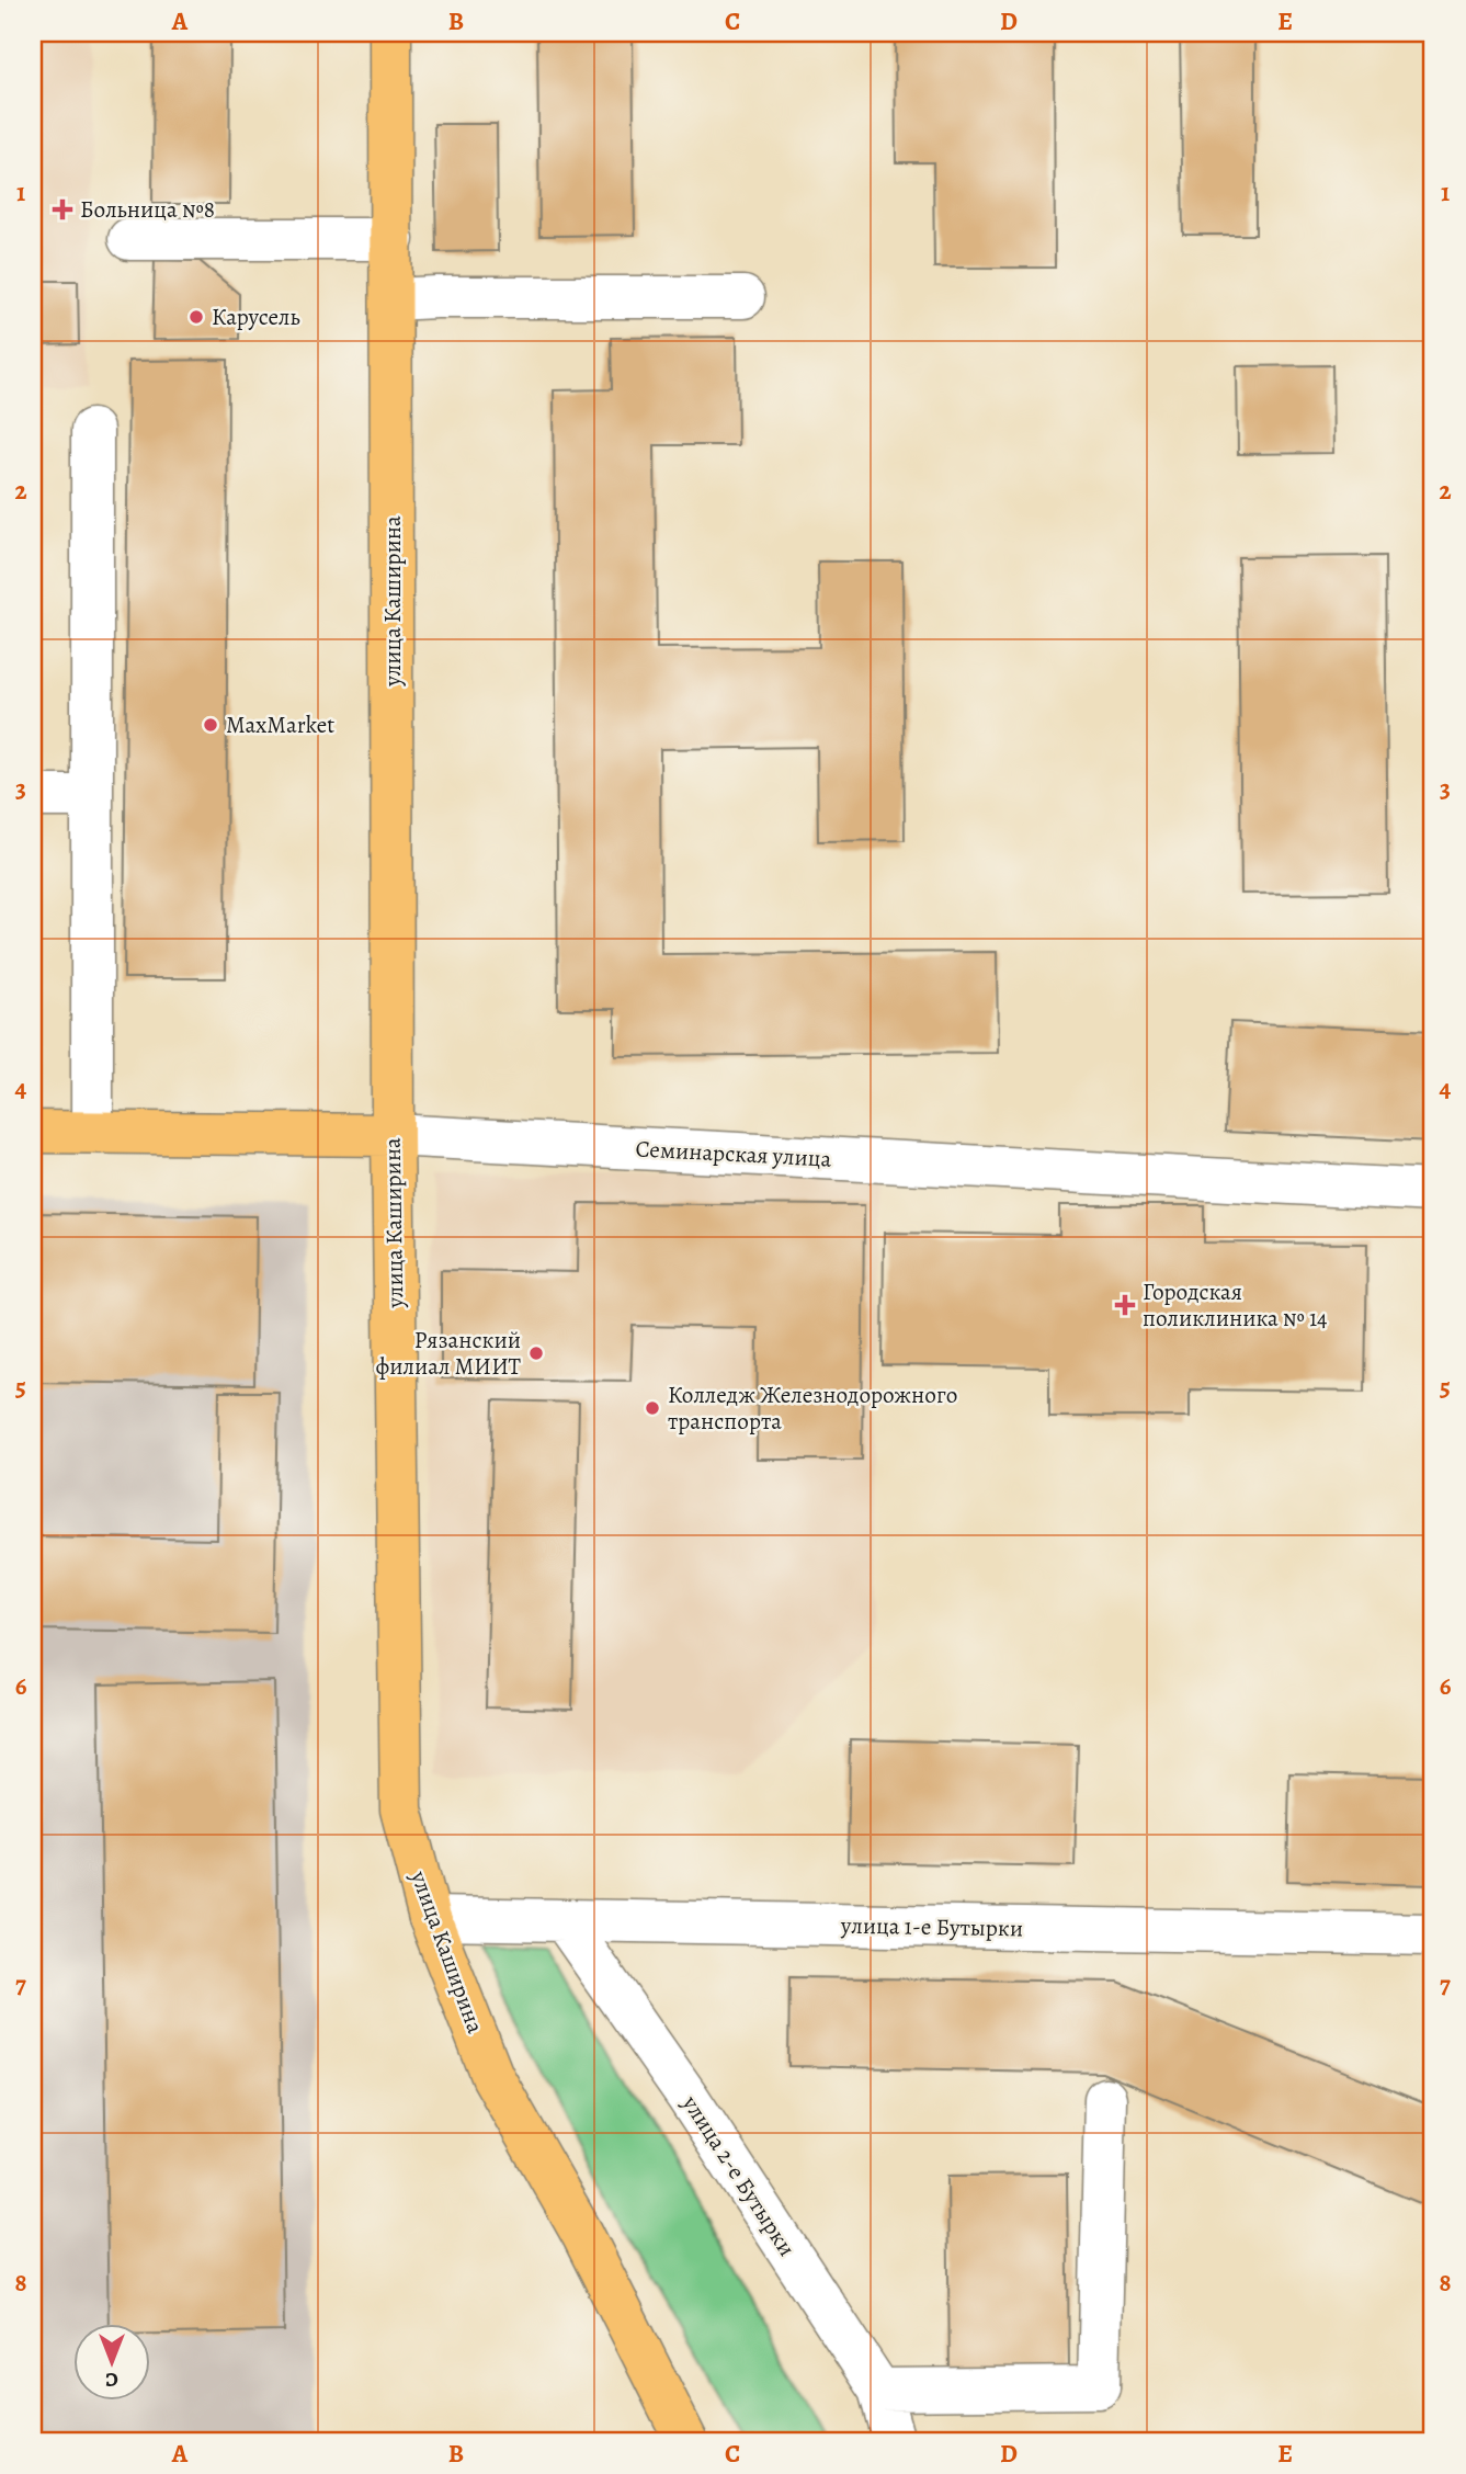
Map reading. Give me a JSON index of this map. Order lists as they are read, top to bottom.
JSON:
{
  "streets": {
    "main road": ["улица Каширина", "Семинарская улица"],
    "street": ["улица 1-е Бутырки", "улица 2-е Бутырки"]
  },
  "crossings": [
    ["улица Каширина", "Семинарская улица"],
    ["улица Каширина", "улица 1-е Бутырки"],
    ["улица 1-е Бутырки", "улица 2-е Бутырки"]
  ],
  "places": {
    "health": ["Больница №8", "Городская поликлиника № 14"],
    "other": [
      "Карусель",
      "MaxMarket",
      "Рязанский филиал МИИТ",
      "Колледж Железнодорожного транспорта"
    ]
  },
  "north": "bottom",
  "grid": {
    "columns": [
      "A",
      "B",
      "C",
      "D",
      "E"
    ],
    "rows": [
      "1",
      "2",
      "3",
      "4",
      "5",
      "6",
      "7",
      "8"
    ]
  }
}
